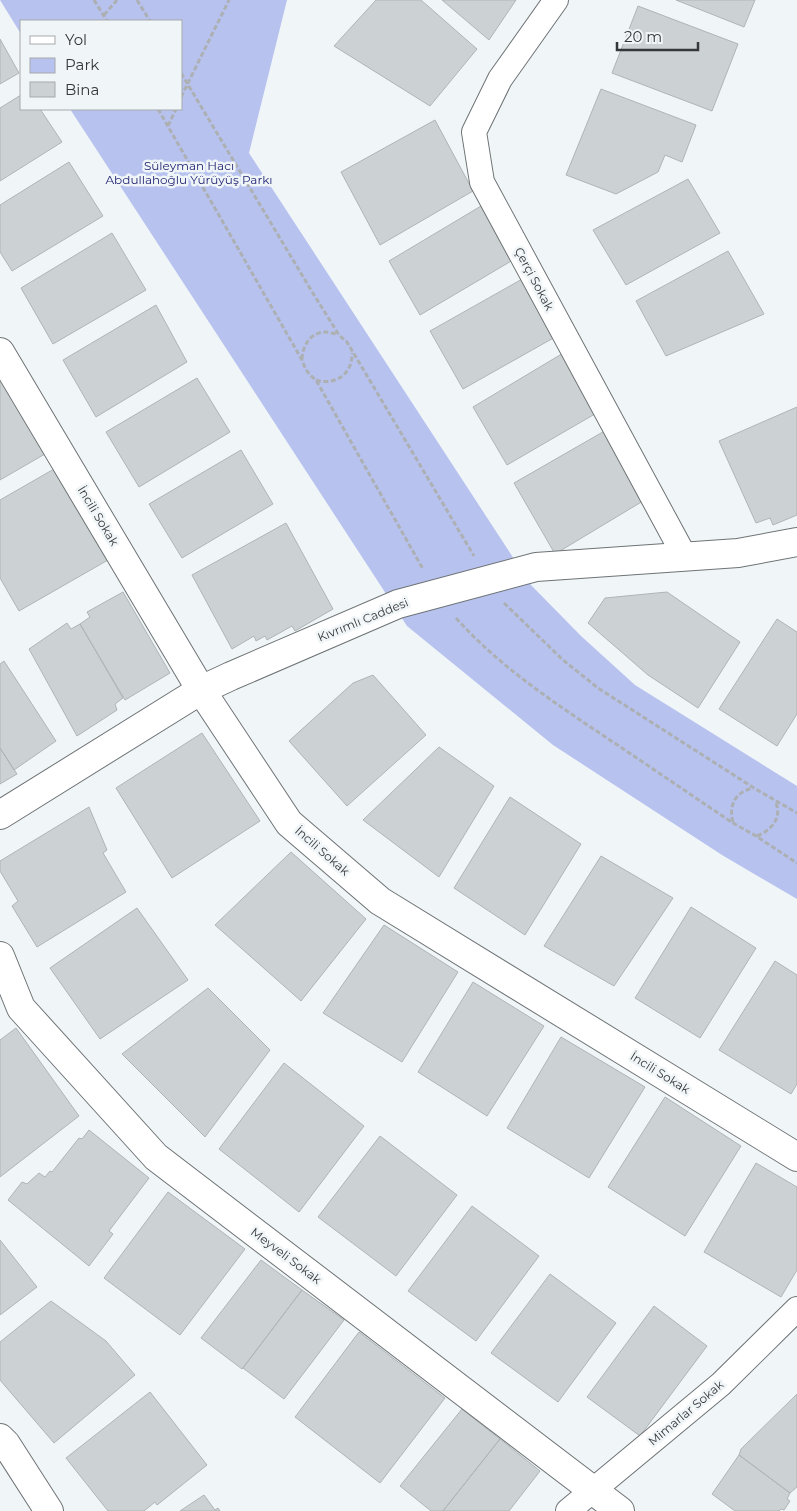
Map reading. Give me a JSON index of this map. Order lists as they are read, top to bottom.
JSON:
{
  "streets": {
    "street": [
      "Çerçi Sokak",
      "İncili Sokak",
      "Kıvrımlı Caddesi",
      "Meyveli Sokak",
      "Mimarlar Sokak"
    ]
  },
  "crossings": [
    ["Çerçi Sokak", "Kıvrımlı Caddesi"],
    ["İncili Sokak", "Kıvrımlı Caddesi"],
    ["Meyveli Sokak", "Mimarlar Sokak"]
  ],
  "parks": ["Süleyman Hacı Abdullahoğlu Yürüyüş Parkı"],
  "legend": ["Yol", "Park", "Bina"],
  "scale_bar": "20 m"
}
